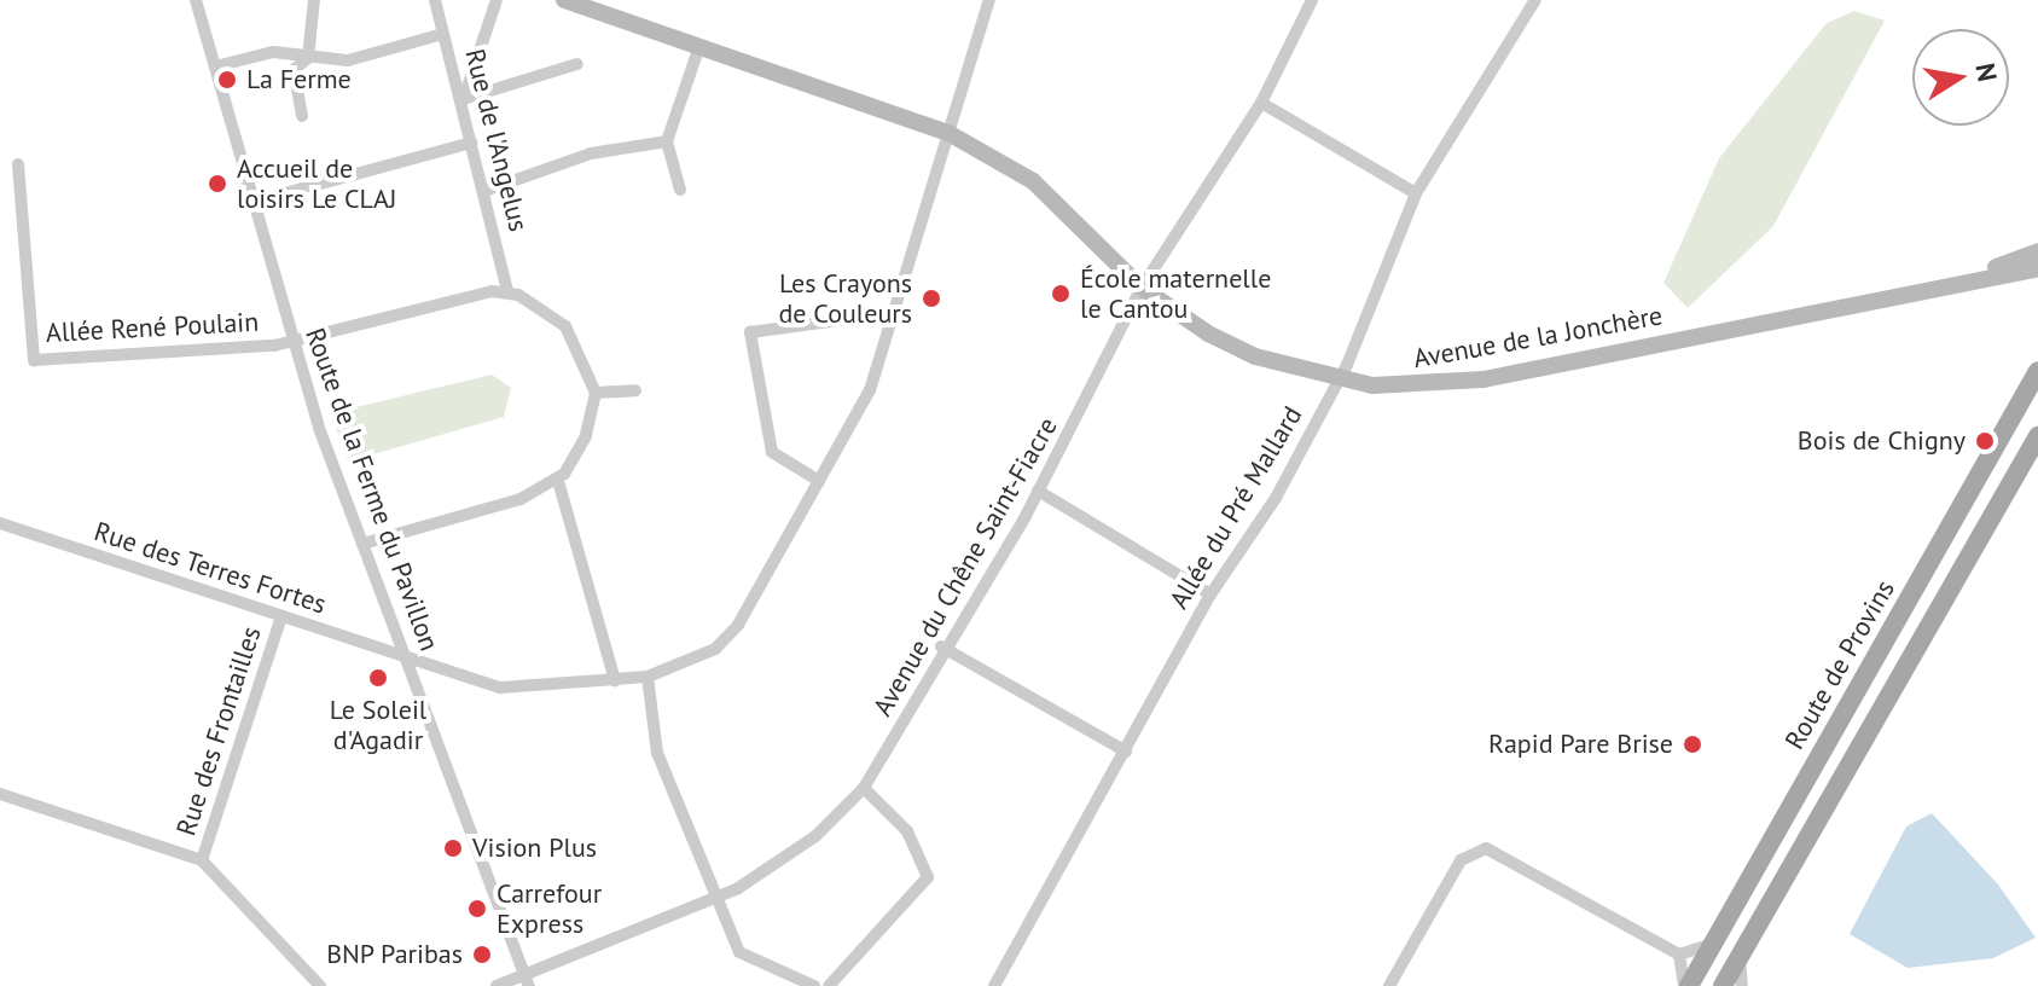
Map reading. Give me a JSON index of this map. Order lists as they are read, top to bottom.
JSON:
{
  "streets": {
    "main road": ["Avenue de la Jonchère", "Route de Provins"],
    "street": [
      "Rue de l'Angelus",
      "Allée René Poulain",
      "Route de la Ferme du Pavillon",
      "Allée du Pré Mallard",
      "Avenue du Chêne Saint-Fiacre",
      "Rue des Terres Fortes",
      "Rue des Frontailles"
    ]
  },
  "crossings": [
    ["Allée René Poulain", "Route de la Ferme du Pavillon"],
    ["Avenue de la Jonchère", "Allée du Pré Mallard"],
    ["Avenue de la Jonchère", "Avenue du Chêne Saint-Fiacre"],
    ["Avenue de la Jonchère", "Rue des Terres Fortes"],
    ["Route de la Ferme du Pavillon", "Avenue du Chêne Saint-Fiacre"],
    ["Route de la Ferme du Pavillon", "Rue des Terres Fortes"],
    ["Rue des Terres Fortes", "Rue des Frontailles"]
  ],
  "places": [
    "La Ferme",
    "Accueil de loisirs Le CLAJ",
    "École maternelle le Cantou",
    "Les Crayons de Couleurs",
    "Bois de Chigny",
    "Le Soleil d'Agadir",
    "Rapid Pare Brise",
    "Vision Plus",
    "Carrefour Express",
    "BNP Paribas"
  ],
  "north": "right"
}
